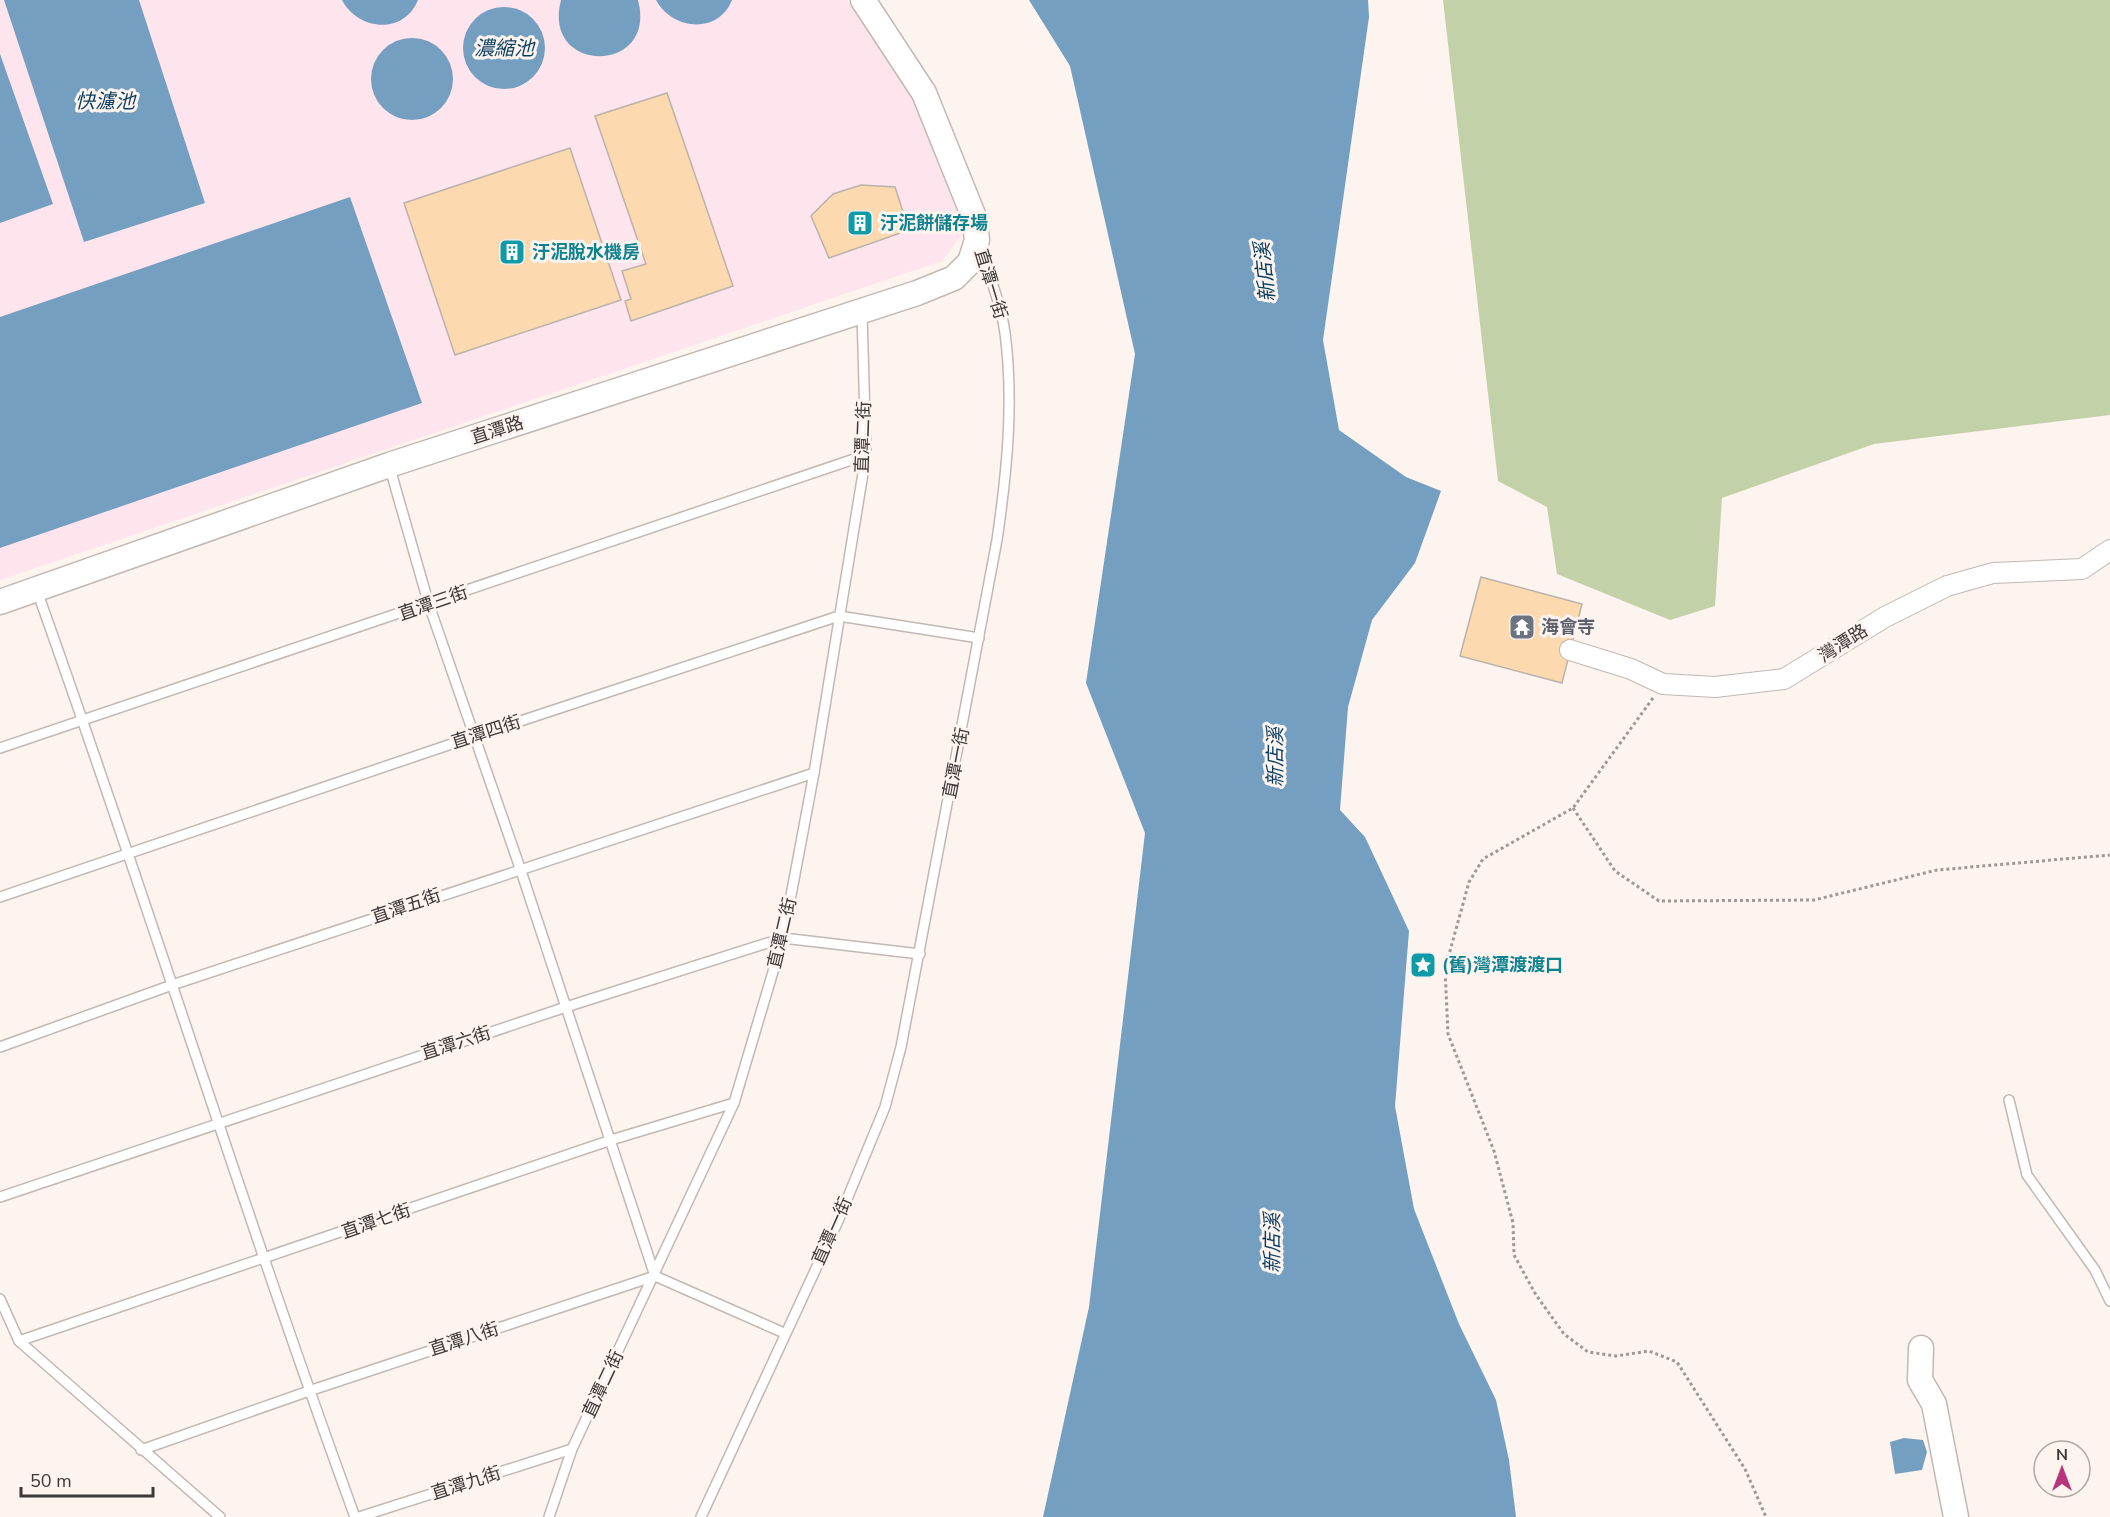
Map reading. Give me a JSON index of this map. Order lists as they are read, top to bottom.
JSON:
{
  "streets": {
    "street": ["直潭一街", "直潭路", "灣潭路"],
    "lane": [
      "直潭二街",
      "直潭三街",
      "直潭四街",
      "直潭五街",
      "直潭六街",
      "直潭七街",
      "直潭八街",
      "直潭九街"
    ]
  },
  "crossings": [
    ["直潭一街", "直潭路"],
    ["直潭一街", "直潭四街"],
    ["直潭一街", "直潭六街"],
    ["直潭路", "直潭二街"],
    ["直潭二街", "直潭三街"],
    ["直潭二街", "直潭四街"],
    ["直潭二街", "直潭五街"],
    ["直潭二街", "直潭六街"],
    ["直潭二街", "直潭七街"],
    ["直潭二街", "直潭八街"],
    ["直潭二街", "直潭九街"]
  ],
  "water": ["濃縮池", "快濾池", "新店溪"],
  "places": {
    "building": ["汙泥餅儲存場", "汙泥脫水機房"],
    "temple": ["海會寺"],
    "place": ["(舊)灣潭渡渡口"]
  },
  "scale_bar": "50 m",
  "north": "top"
}
